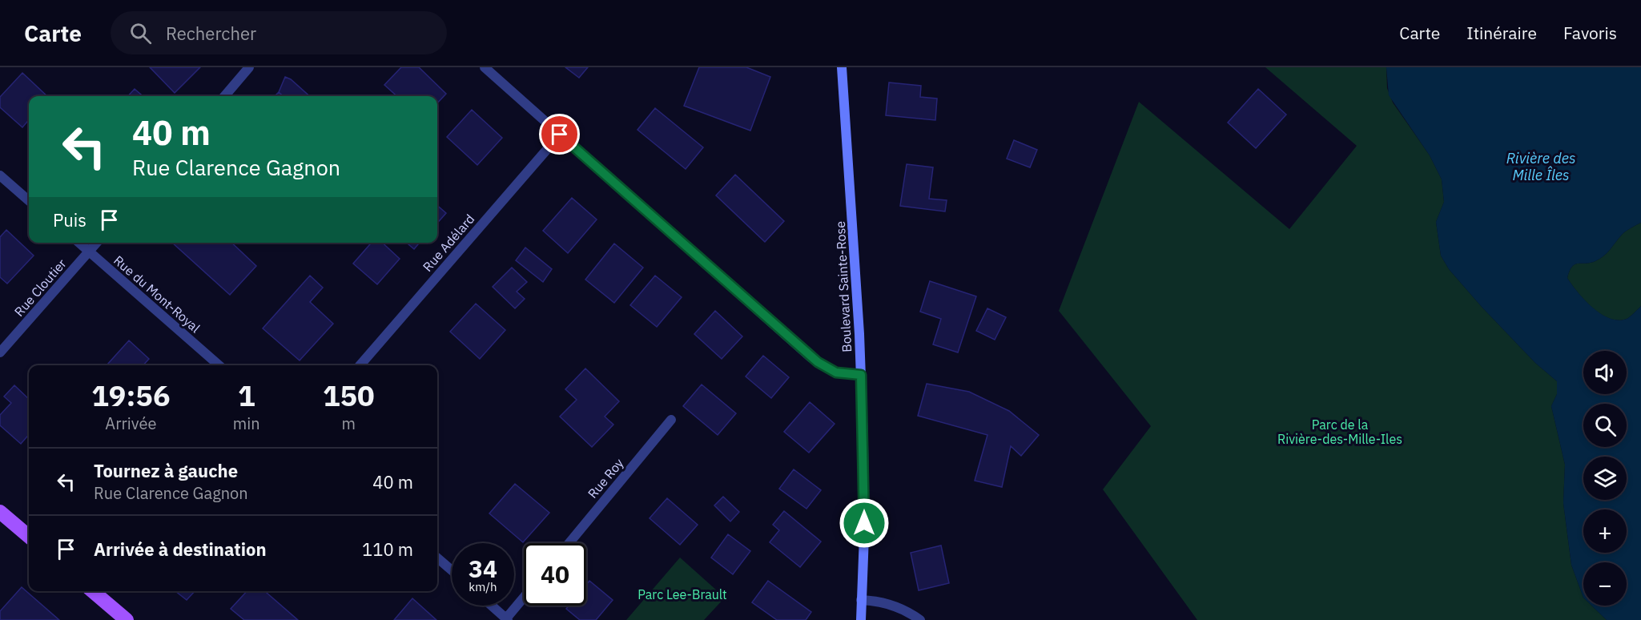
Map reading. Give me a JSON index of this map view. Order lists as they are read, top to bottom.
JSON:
{
  "streets": {
    "street": [
      "Rue Adélard",
      "Boulevard Sainte-Rose",
      "Rue Cloutier",
      "Rue du Mont-Royal",
      "Rue Roy"
    ]
  },
  "crossings": [
    ["Rue Cloutier", "Rue du Mont-Royal"]
  ],
  "water": ["Rivière des Mille Îles"],
  "parks": ["Parc de la Rivière-des-Mille-Iles", "Parc Lee-Brault"],
  "page": {
    "header": "Carte",
    "search": "Rechercher",
    "nav": ["Carte", "Itinéraire", "Favoris"],
    "turn": ["40 m", "Rue Clarence Gagnon"],
    "then": "Puis",
    "map_buttons": ["+", "−"],
    "eta": [
      "19:56",
      "Arrivée",
      "1",
      "min",
      "150",
      "m"
    ],
    "list": [
      {
        "name": "Tournez à gauche",
        "note": "Rue Clarence Gagnon",
        "value": "40 m"
      },
      {
        "name": "Arrivée à destination",
        "value": "110 m"
      }
    ],
    "speed": "34 km/h",
    "limit": "40"
  }
}
